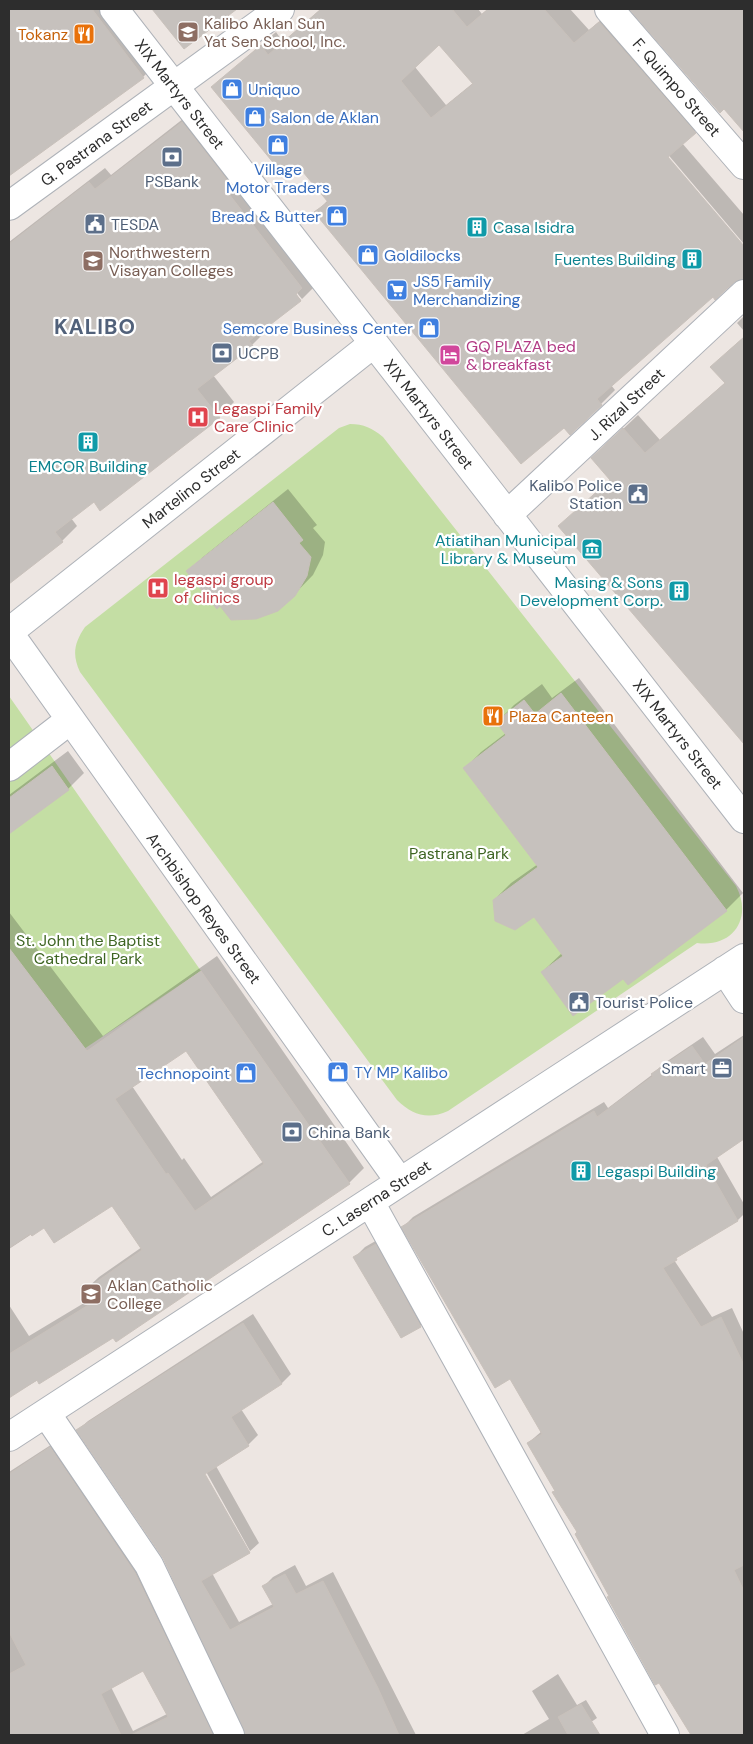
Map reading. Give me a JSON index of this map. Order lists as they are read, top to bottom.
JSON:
{
  "streets": {
    "street": [
      "F. Quimpo Street",
      "XIX Martyrs Street",
      "G. Pastrana Street",
      "J. Rizal Street",
      "Martelino Street",
      "Archbishop Reyes Street",
      "C. Laserna Street"
    ]
  },
  "crossings": [
    ["XIX Martyrs Street", "G. Pastrana Street"],
    ["XIX Martyrs Street", "J. Rizal Street"],
    ["XIX Martyrs Street", "Martelino Street"],
    ["Martelino Street", "Archbishop Reyes Street"],
    ["Archbishop Reyes Street", "C. Laserna Street"]
  ],
  "districts": ["KALIBO"],
  "parks": ["Pastrana Park", "St. John the Baptist Cathedral Park"],
  "places": {
    "school or university": ["Kalibo Aklan Sun Yat Sen School, Inc.", "Northwestern Visayan Colleges", "Aklan Catholic College"],
    "restaurant": ["Tokanz", "Plaza Canteen"],
    "shop": [
      "Uniquo",
      "Salon de Aklan",
      "Village Motor Traders",
      "Bread & Butter",
      "Goldilocks",
      "Semcore Business Center",
      "TY MP Kalibo",
      "Technopoint"
    ],
    "bank": ["PSBank", "UCPB", "China Bank"],
    "public building": ["TESDA", "Kalibo Police Station", "Tourist Police"],
    "building": [
      "Casa Isidra",
      "Fuentes Building",
      "EMCOR Building",
      "Masing & Sons Development Corp.",
      "Legaspi Building"
    ],
    "supermarket": ["JS5 Family Merchandizing"],
    "hotel": ["GQ PLAZA bed & breakfast"],
    "hospital": ["Legaspi Family Care Clinic", "legaspi group of clinics"],
    "museum": ["Atiatihan Municipal Library & Museum"],
    "office": ["Smart"]
  }
}
